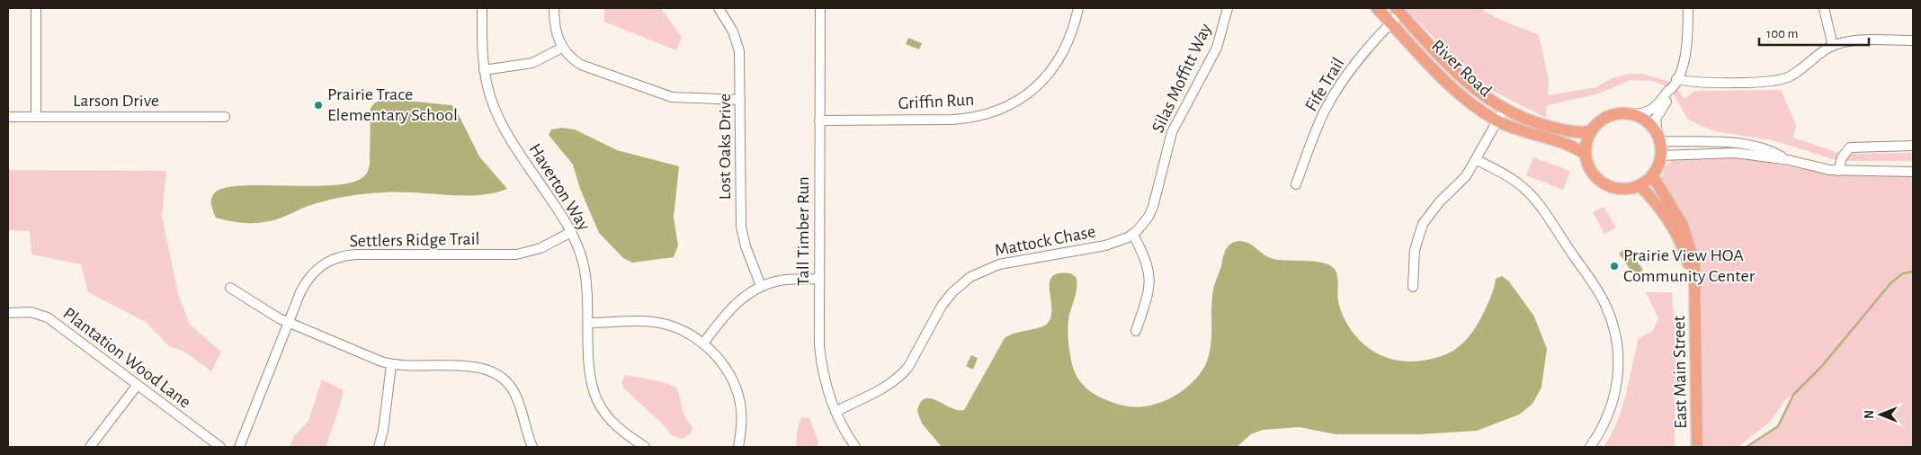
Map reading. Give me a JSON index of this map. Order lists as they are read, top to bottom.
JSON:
{
  "streets": {
    "main road": ["River Road", "East Main Street"],
    "street": [
      "Silas Moffitt Way",
      "Fife Trail",
      "Larson Drive",
      "Griffin Run",
      "Lost Oaks Drive",
      "Haverton Way",
      "Tall Timber Run",
      "Settlers Ridge Trail",
      "Mattock Chase",
      "Plantation Wood Lane"
    ]
  },
  "crossings": [
    ["River Road", "Fife Trail"],
    ["River Road", "East Main Street"],
    ["Silas Moffitt Way", "Mattock Chase"],
    ["Griffin Run", "Tall Timber Run"],
    ["Haverton Way", "Settlers Ridge Trail"],
    ["Tall Timber Run", "Mattock Chase"]
  ],
  "places": ["Prairie Trace Elementary School", "Prairie View HOA Community Center"],
  "scale_bar": "100 m",
  "north": "left"
}
